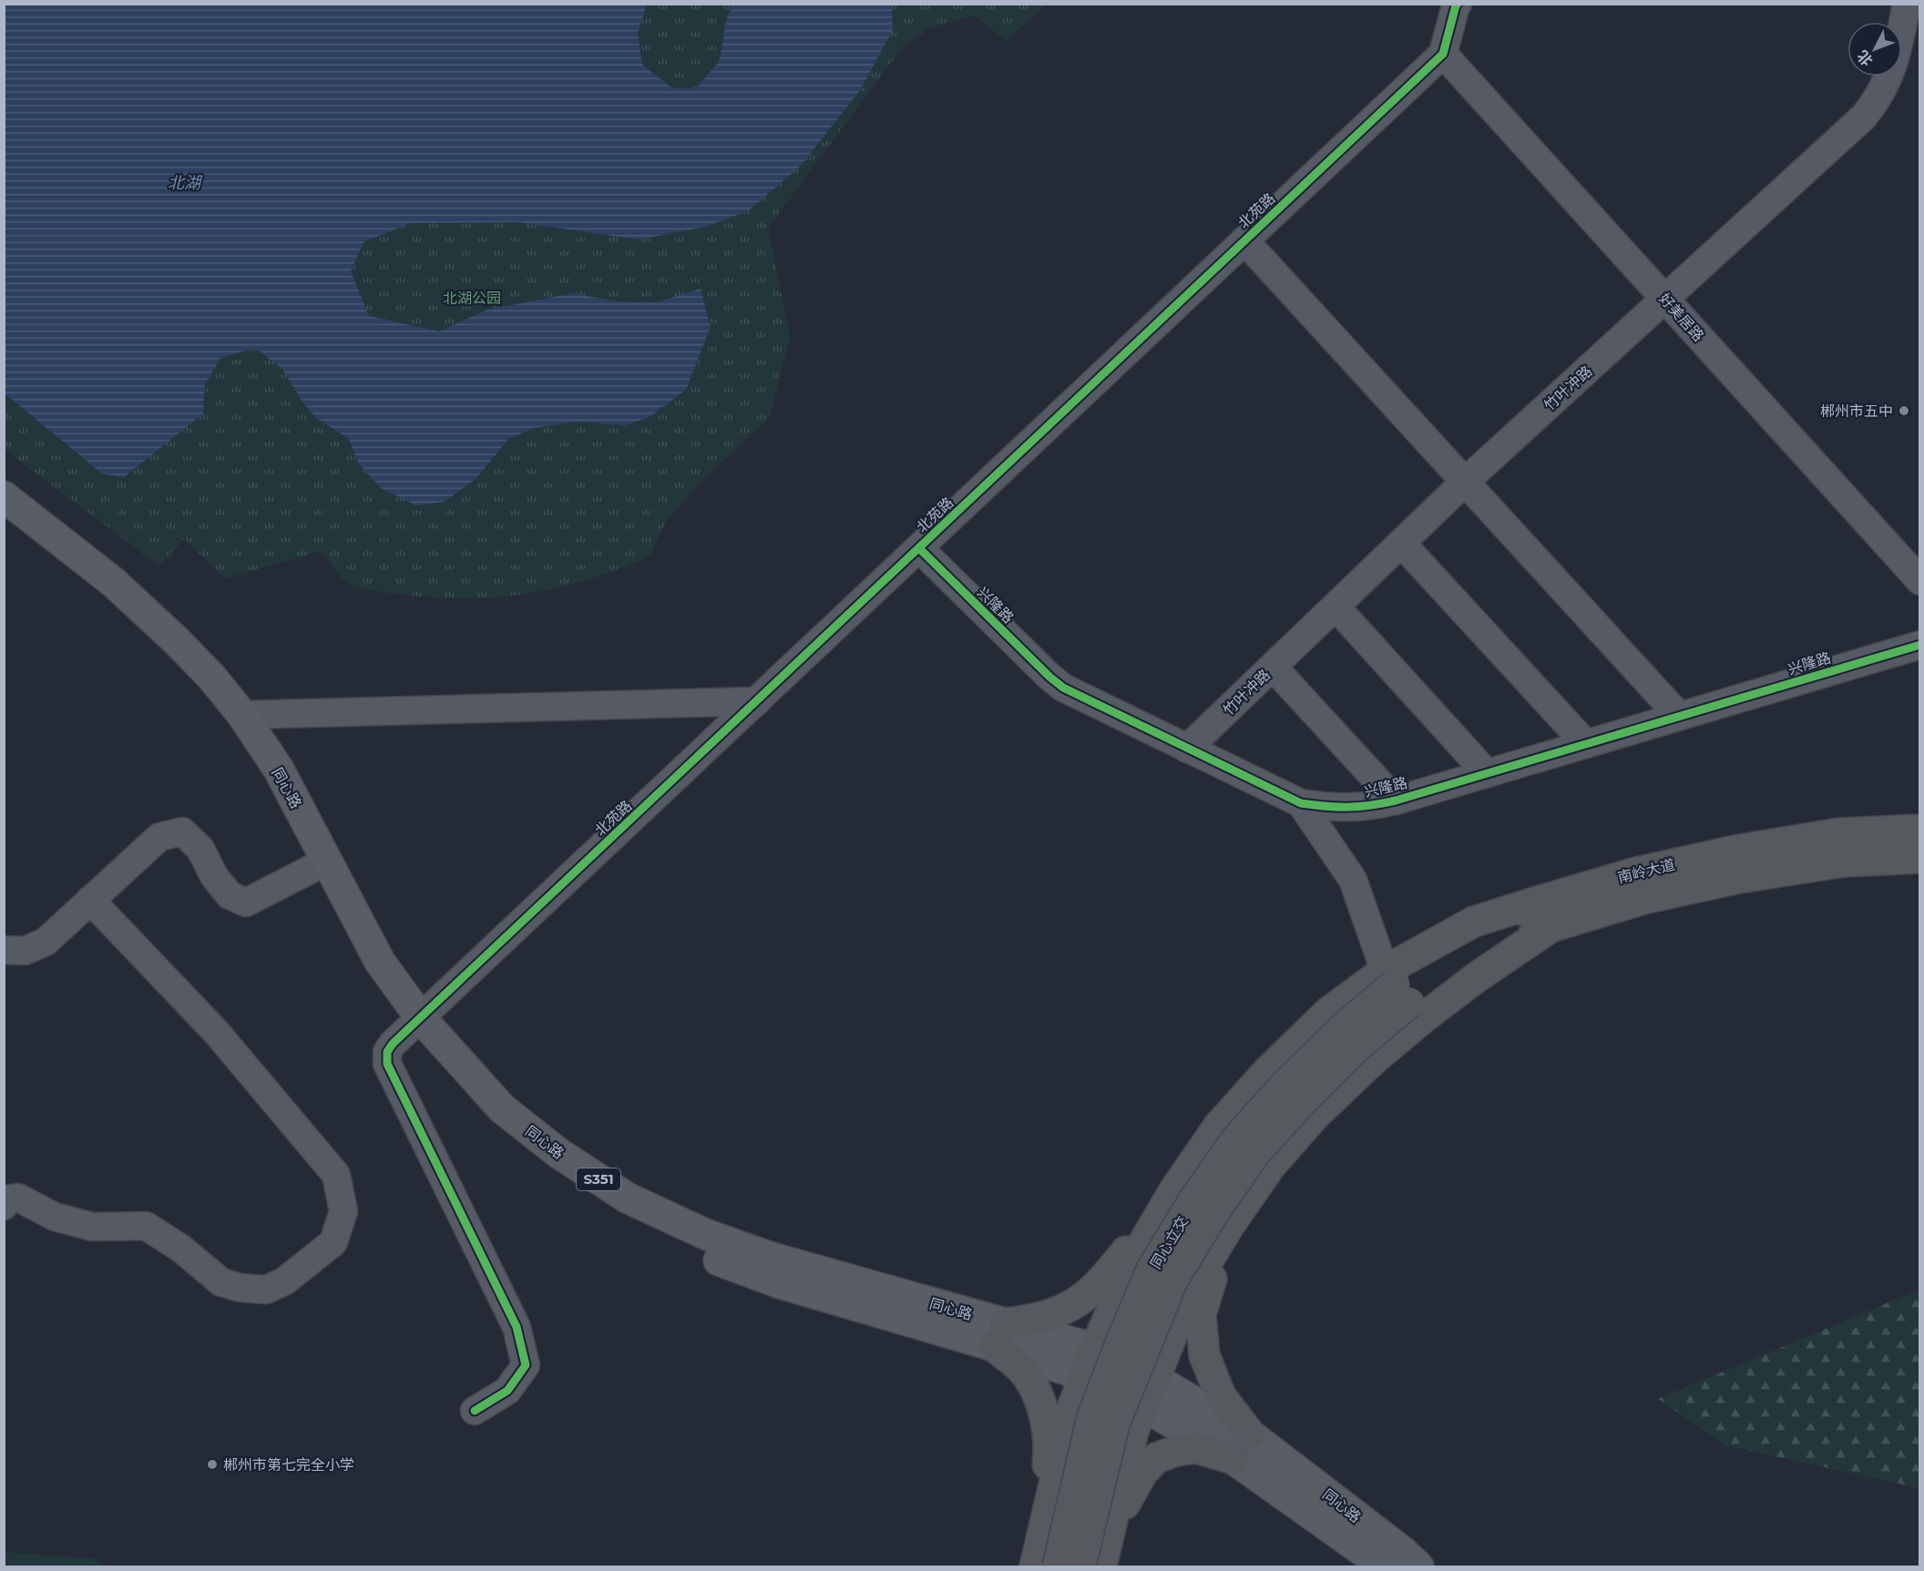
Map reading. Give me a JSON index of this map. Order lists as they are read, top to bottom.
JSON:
{
  "streets": {
    "highway": ["南岭大道", "同心立交"],
    "main road": ["同心路", "S351"],
    "street": [
      "北苑路",
      "好美居路",
      "竹叶冲路",
      "兴隆路"
    ]
  },
  "crossings": [
    ["北苑路", "好美居路"],
    ["北苑路", "兴隆路"],
    ["北苑路", "同心路"],
    ["好美居路", "竹叶冲路"],
    ["竹叶冲路", "兴隆路"],
    ["南岭大道", "同心立交"]
  ],
  "water": ["北湖"],
  "parks": ["北湖公园"],
  "places": ["郴州市五中", "郴州市第七完全小学"],
  "north": "bottom left"
}
